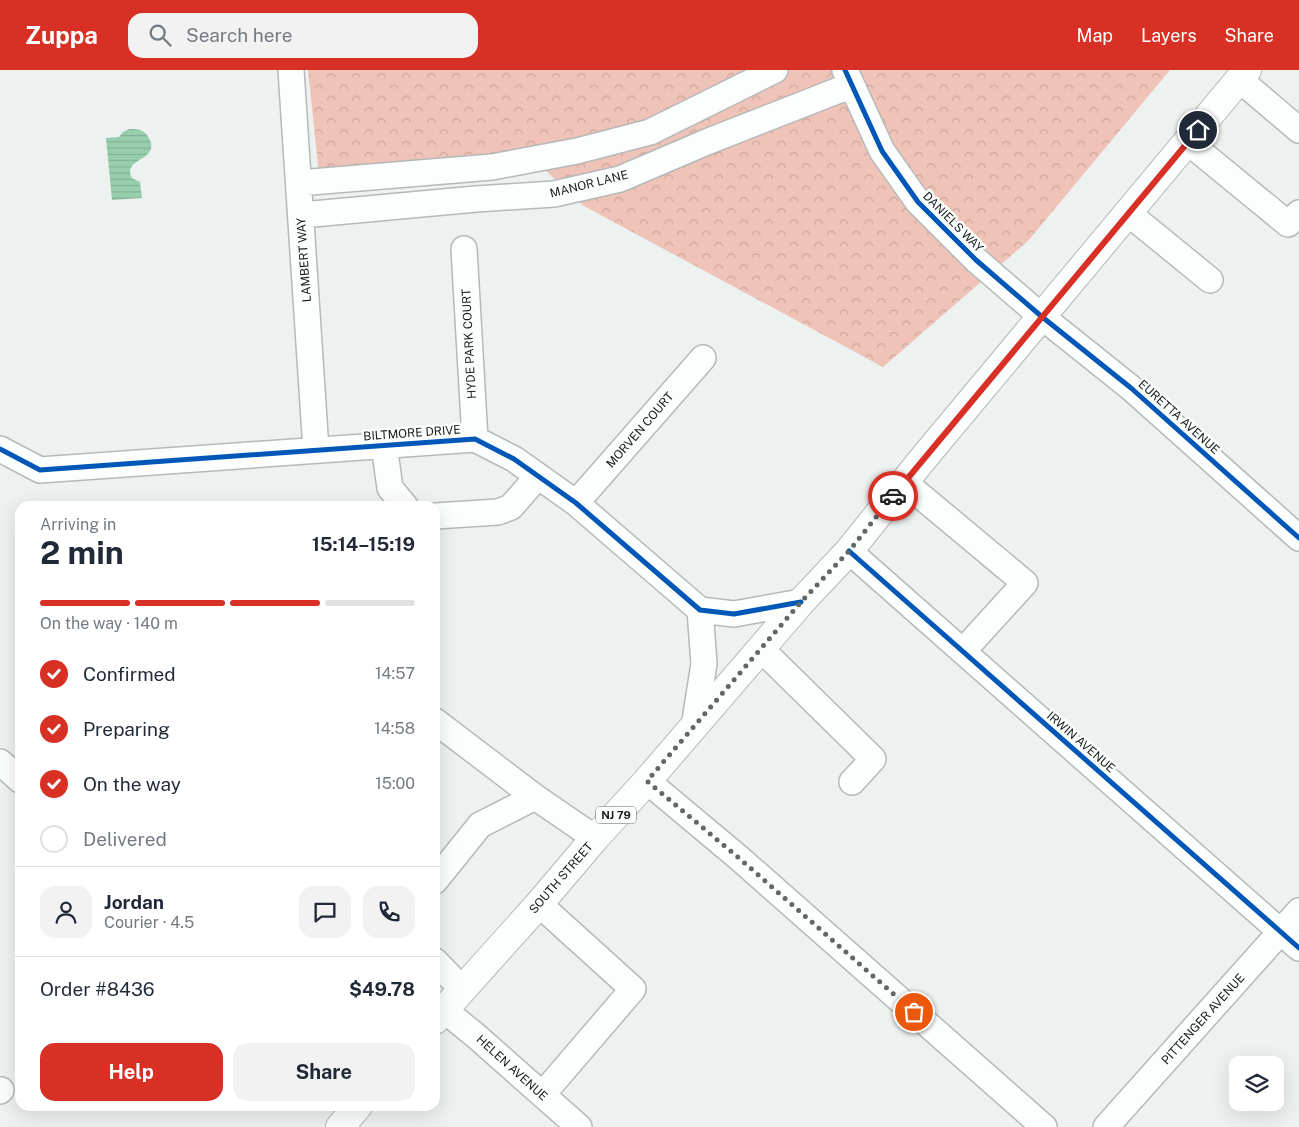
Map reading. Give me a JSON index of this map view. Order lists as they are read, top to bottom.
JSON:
{
  "streets": {
    "main road": ["NJ 79", "SOUTH STREET"],
    "street": [
      "MANOR LANE",
      "DANIELS WAY",
      "LAMBERT WAY",
      "HYDE PARK COURT",
      "EURETTA AVENUE",
      "MORVEN COURT",
      "BILTMORE DRIVE",
      "IRWIN AVENUE",
      "PITTENGER AVENUE",
      "HELEN AVENUE"
    ]
  },
  "crossings": [
    ["MANOR LANE", "DANIELS WAY"],
    ["MANOR LANE", "LAMBERT WAY"],
    ["DANIELS WAY", "EURETTA AVENUE"],
    ["DANIELS WAY", "SOUTH STREET"],
    ["LAMBERT WAY", "BILTMORE DRIVE"],
    ["HYDE PARK COURT", "BILTMORE DRIVE"],
    ["EURETTA AVENUE", "SOUTH STREET"],
    ["MORVEN COURT", "BILTMORE DRIVE"],
    ["IRWIN AVENUE", "SOUTH STREET"],
    ["IRWIN AVENUE", "PITTENGER AVENUE"]
  ],
  "page": {
    "header": "Zuppa",
    "search": "Search here",
    "nav": ["Map", "Layers", "Share"],
    "heading": ["2 min", "Arriving in", "15:14–15:19"],
    "panel": [
      "Jordan",
      "Courier · 4.5",
      "Order #8436",
      "$49.78"
    ],
    "bar": "On the way · 140 m",
    "list": [
      ["Confirmed", "14:57"],
      ["Preparing", "14:58"],
      ["On the way", "15:00"],
      "Delivered"
    ],
    "buttons": ["Help", "Share"]
  }
}
